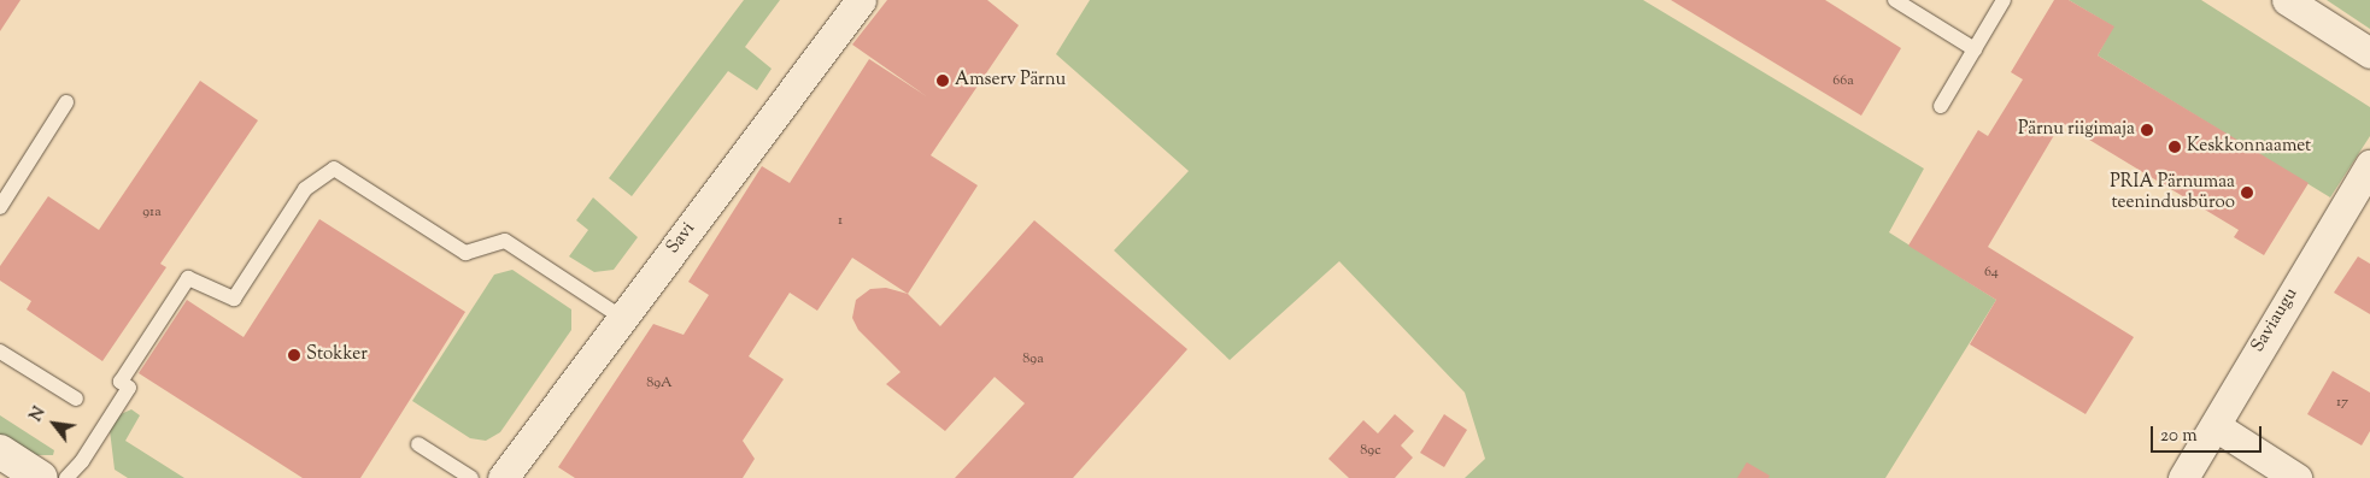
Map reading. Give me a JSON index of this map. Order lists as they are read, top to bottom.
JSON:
{
  "streets": {
    "street": ["Savi", "Saviaugu"]
  },
  "places": [
    "Amserv Pärnu",
    "Pärnu riigimaja",
    "Keskkonnaamet",
    "PRIA Pärnumaa teenindusbüroo",
    "Stokker"
  ],
  "house_numbers": [
    "66a",
    "91a",
    "1",
    "64",
    "89a",
    "89A",
    "17",
    "89c"
  ],
  "scale_bar": "20 m",
  "north": "top left"
}
